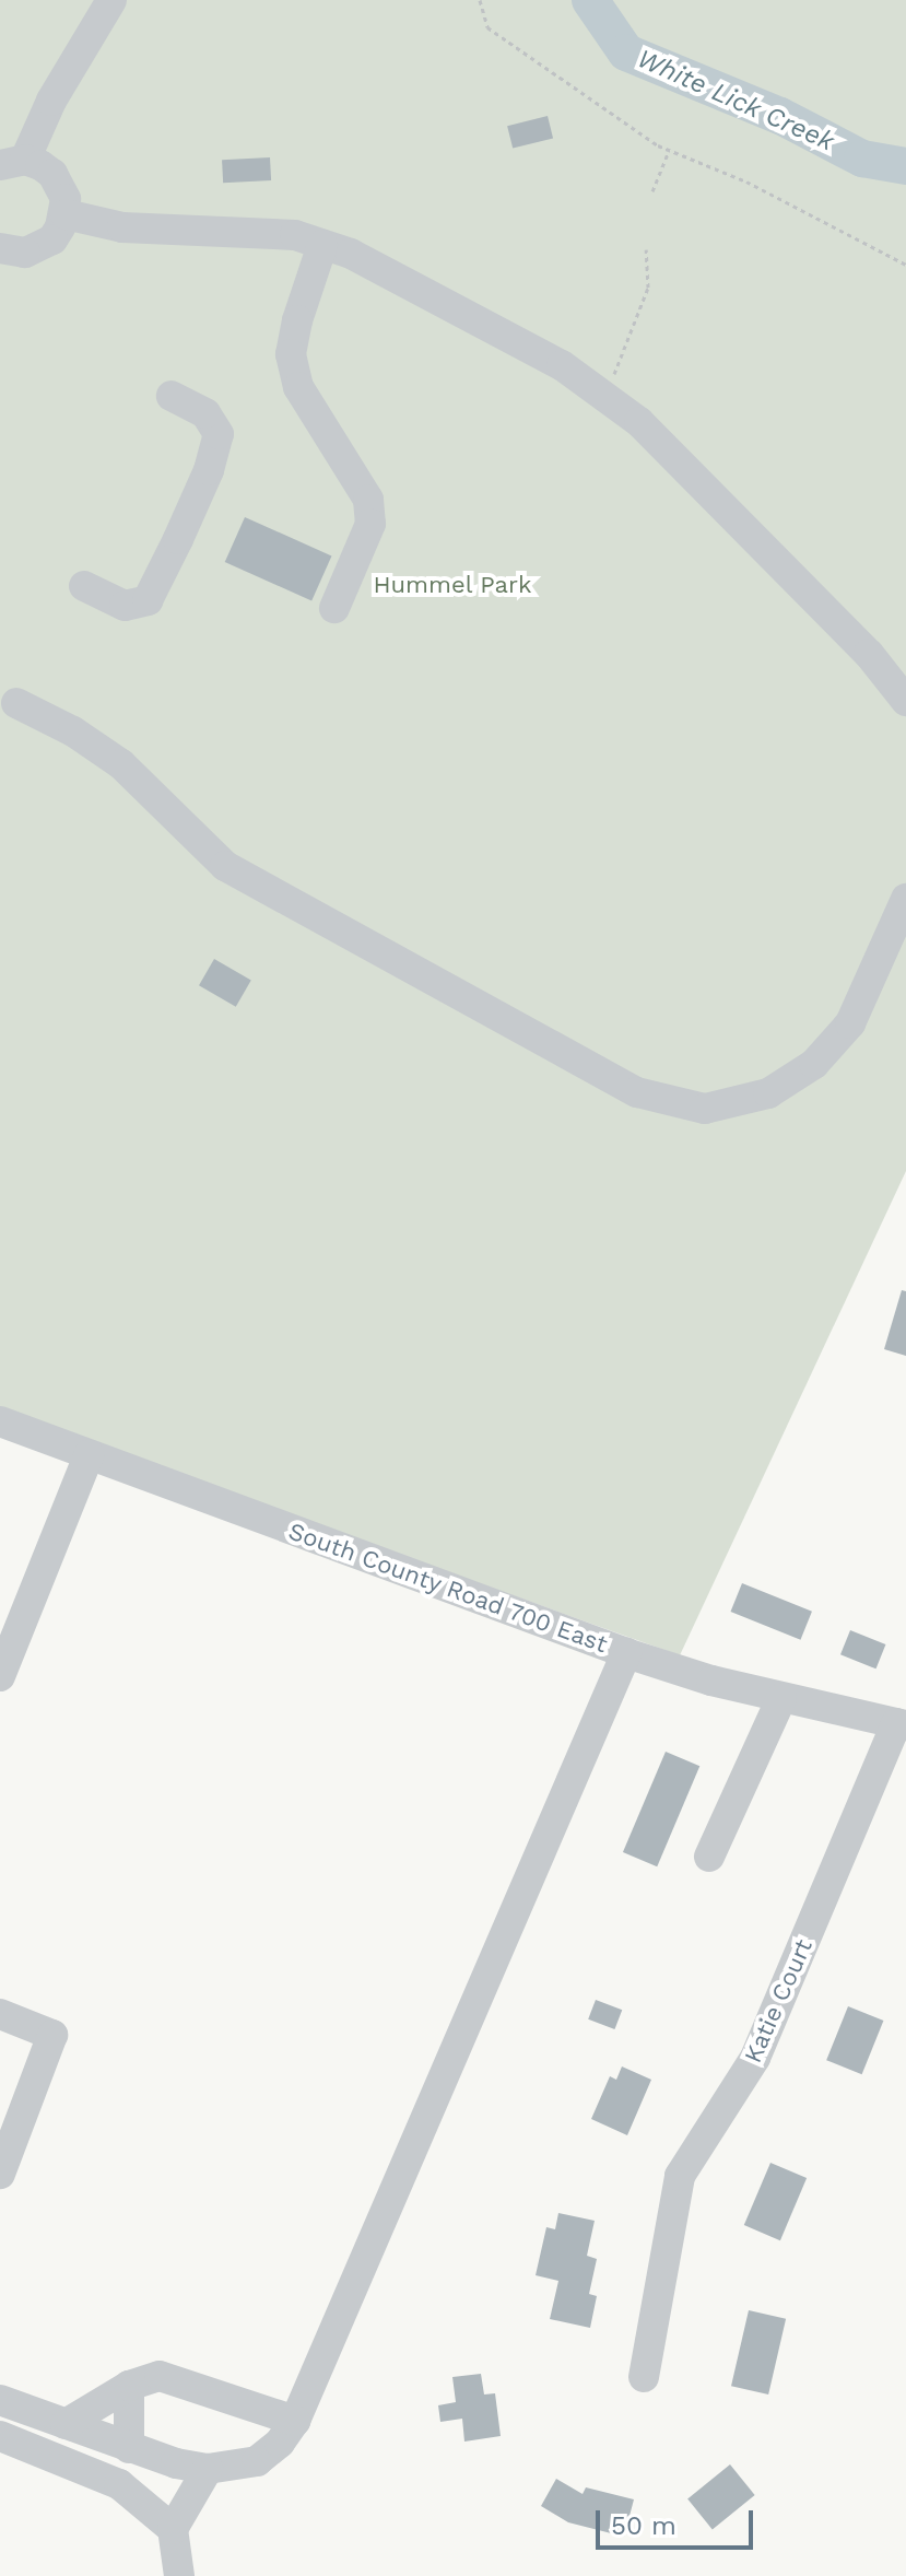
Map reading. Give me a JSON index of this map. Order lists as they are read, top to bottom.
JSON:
{
  "streets": {
    "street": ["South County Road 700 East", "Katie Court"]
  },
  "crossings": [
    ["South County Road 700 East", "Katie Court"]
  ],
  "water": ["White Lick Creek"],
  "parks": ["Hummel Park"],
  "scale_bar": "50 m"
}
